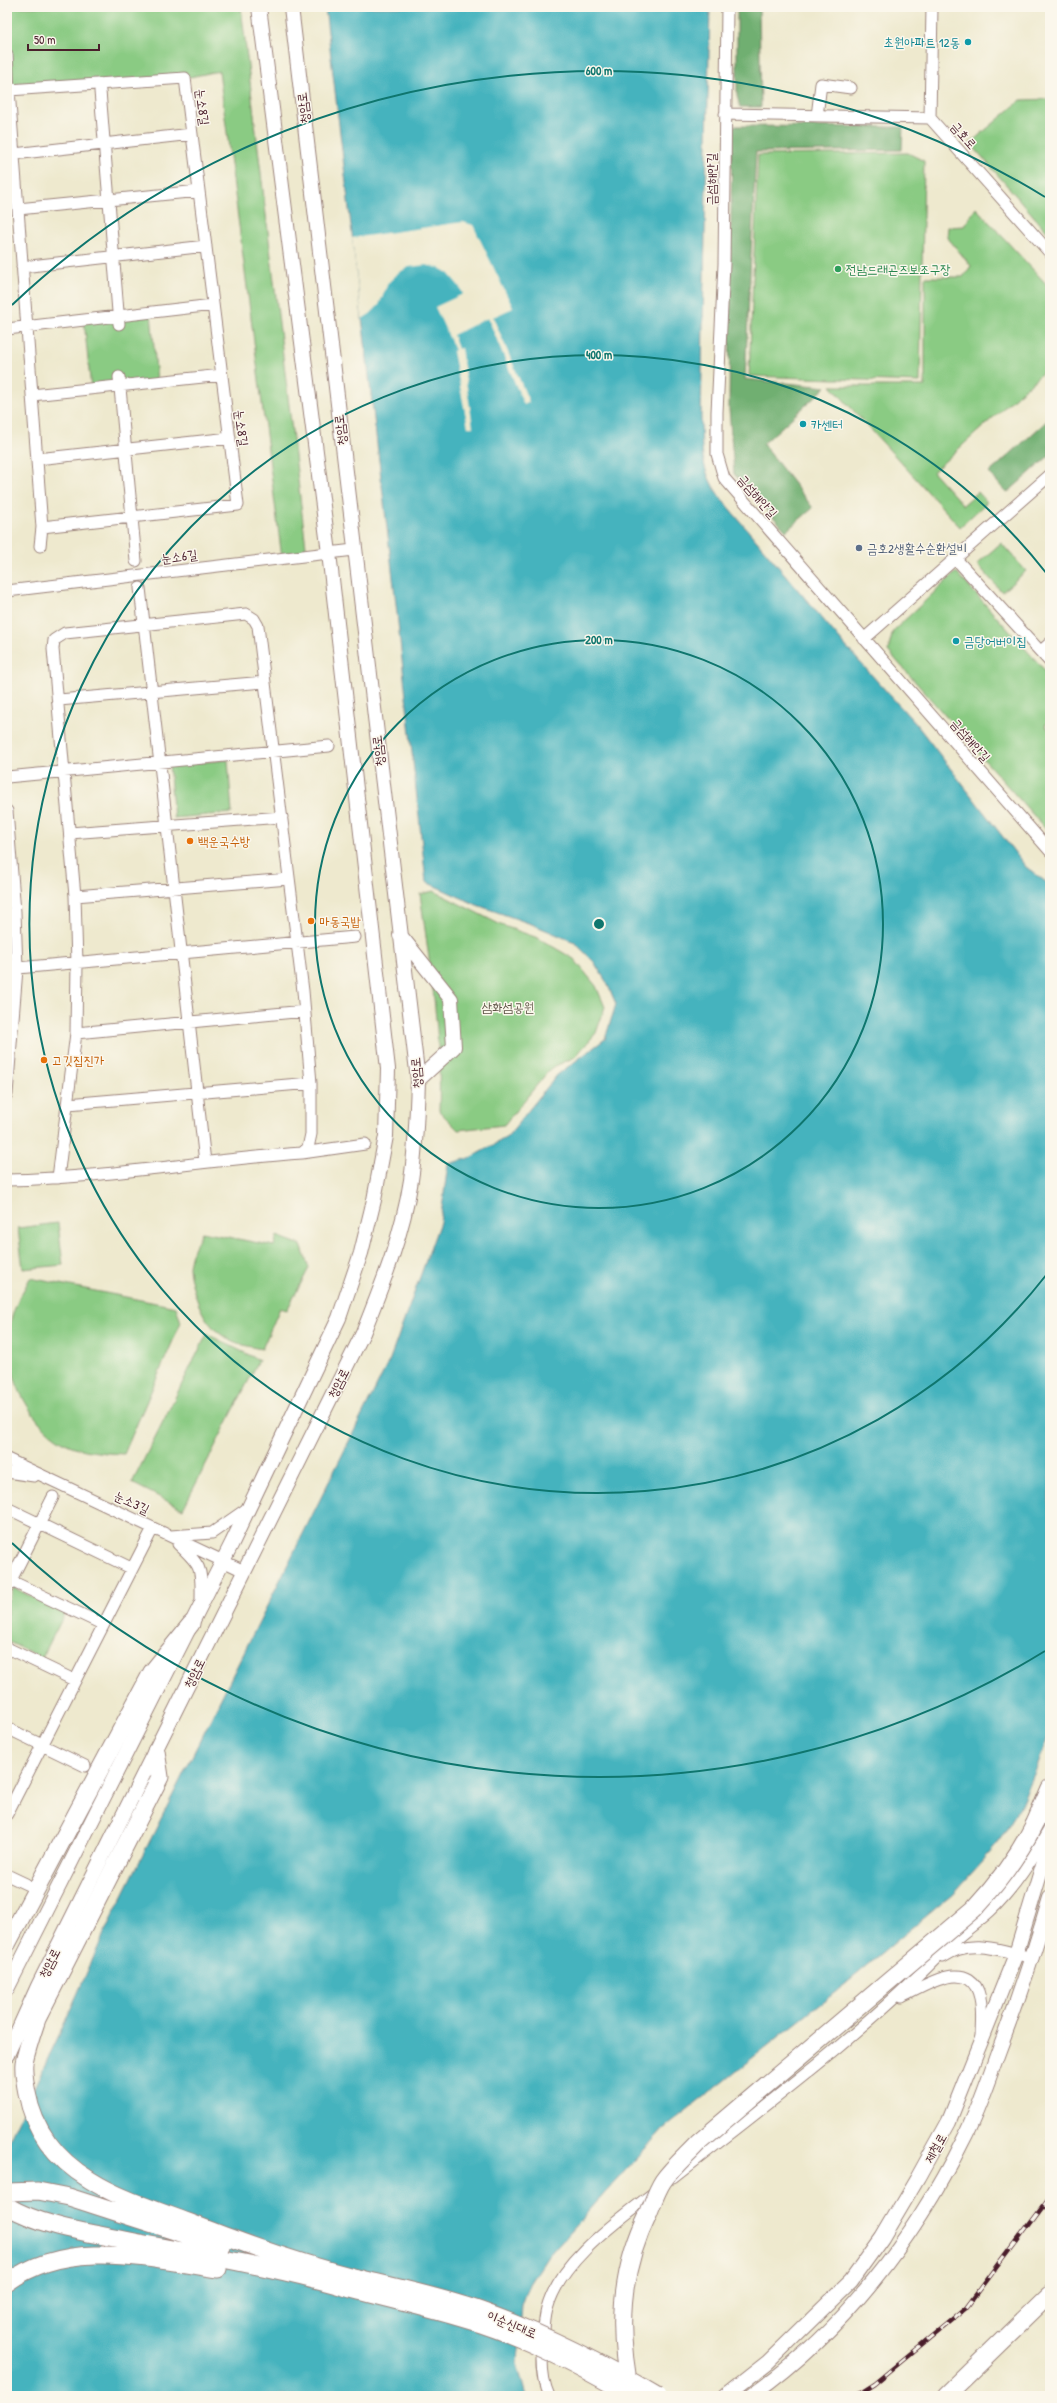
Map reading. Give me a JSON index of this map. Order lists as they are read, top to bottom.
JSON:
{
  "streets": {
    "highway": ["이순신대로"],
    "main road": ["청암로", "제철로"],
    "street": [
      "눈소8길",
      "금호로",
      "금섬해안길",
      "눈소6길",
      "눈소3길"
    ]
  },
  "crossings": [
    ["청암로", "눈소6길"],
    ["청암로", "눈소3길"]
  ],
  "parks": ["삼화섬공원"],
  "places": [
    "초원아파트 12동",
    "전남드래곤즈보조구장",
    "카센터",
    "금호2생활수순환설비",
    "금당어버이집",
    "백운국수방",
    "마동국밥",
    "고깃집진가"
  ],
  "scale_bar": "50 m",
  "rings": ["600 m", "400 m", "200 m"]
}
